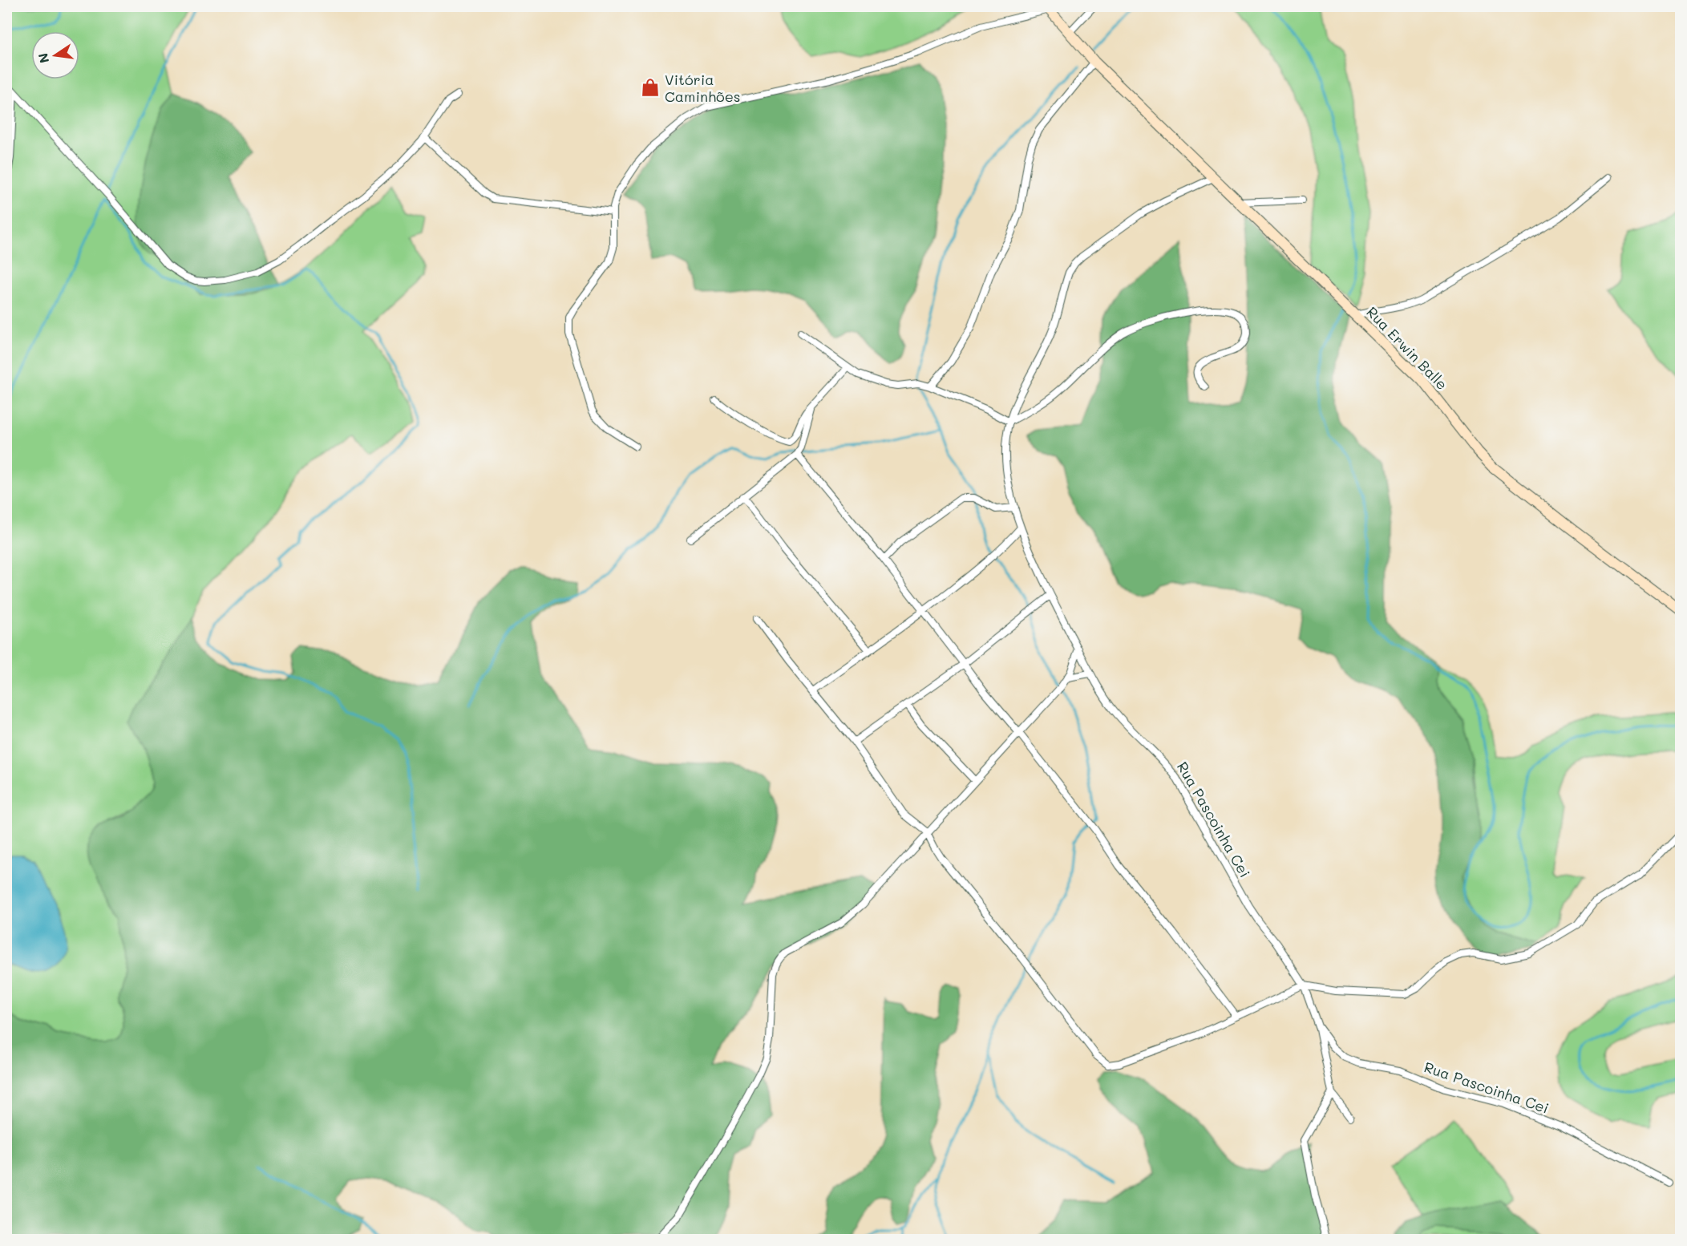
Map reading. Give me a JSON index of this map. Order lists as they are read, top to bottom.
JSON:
{
  "streets": {
    "street": ["Rua Erwin Balle", "Rua Pascoinha Cei"]
  },
  "crossings": [
    ["Rua Erwin Balle", "Rua Pascoinha Cei"]
  ],
  "places": {
    "shop": ["Vitória Caminhões"]
  },
  "north": "left"
}
